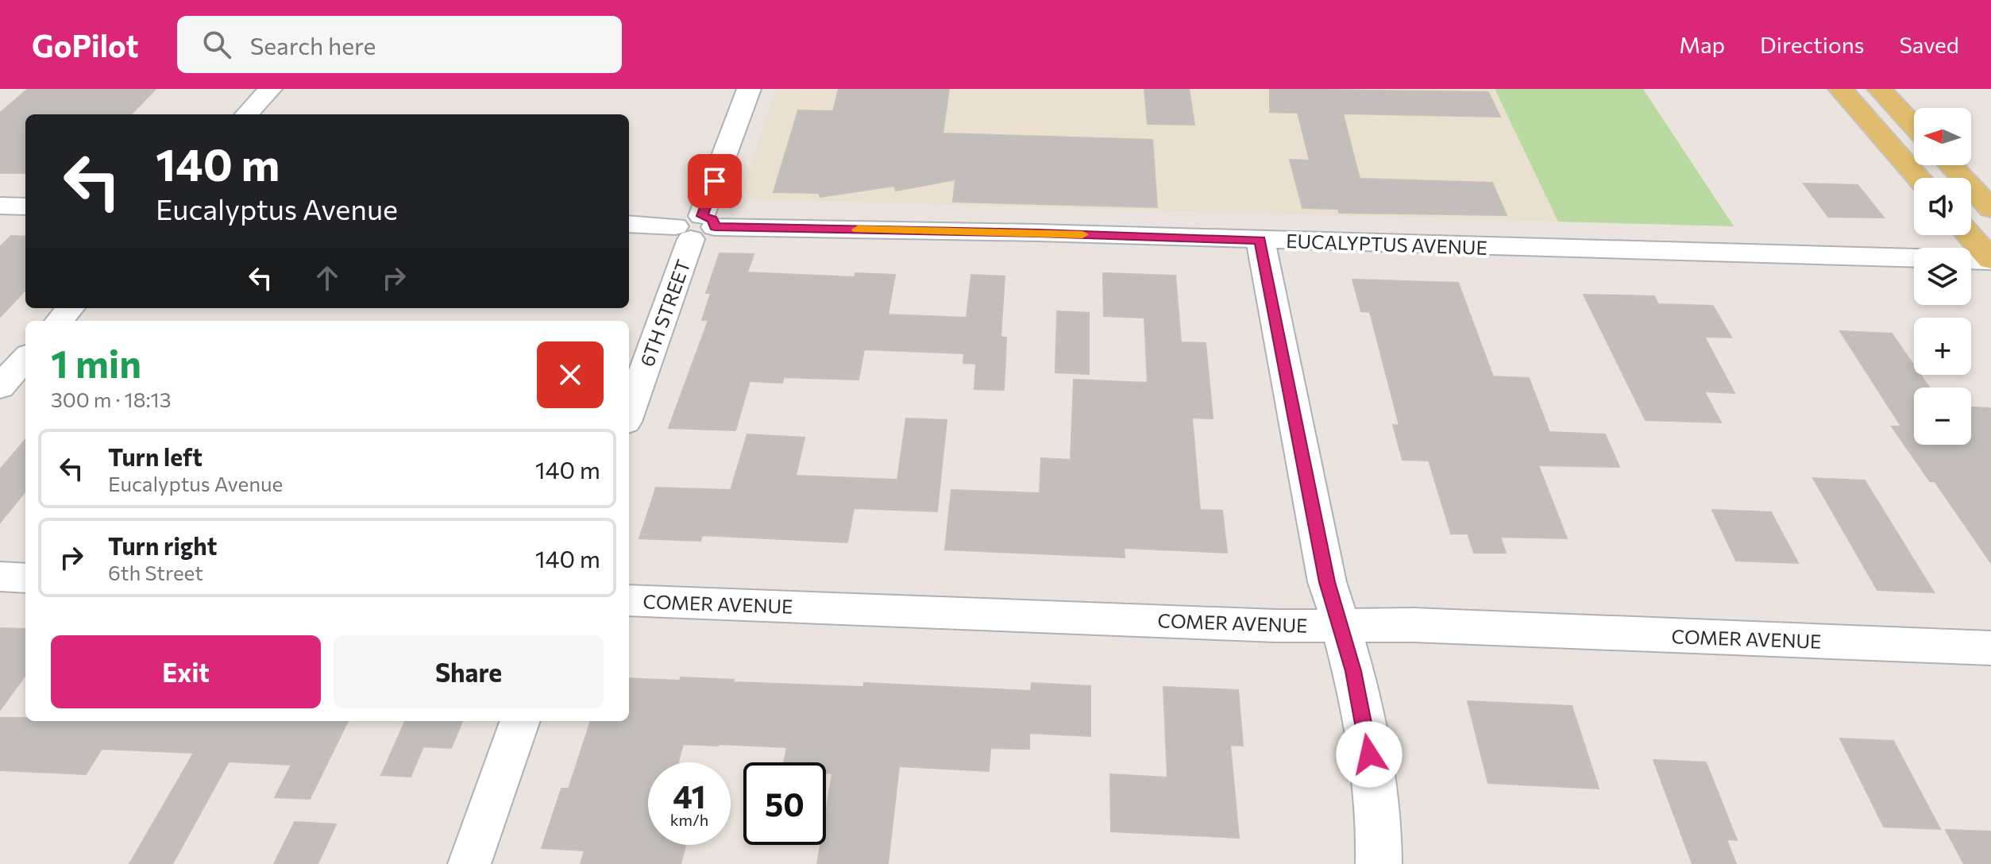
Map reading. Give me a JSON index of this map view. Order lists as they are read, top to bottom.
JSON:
{
  "streets": {
    "main road": ["COMER AVENUE"],
    "street": ["EUCALYPTUS AVENUE", "6TH STREET"]
  },
  "crossings": [
    ["EUCALYPTUS AVENUE", "6TH STREET"]
  ],
  "north": "left",
  "page": {
    "header": "GoPilot",
    "search": "Search here",
    "nav": ["Map", "Directions", "Saved"],
    "map_buttons": ["+", "−"],
    "turn": ["140 m", "Eucalyptus Avenue"],
    "heading": ["1 min", "300 m · 18:13"],
    "list": [
      {
        "name": "Turn left",
        "note": "Eucalyptus Avenue",
        "value": "140 m"
      },
      {
        "name": "Turn right",
        "note": "6th Street",
        "value": "140 m"
      }
    ],
    "buttons": ["Exit", "Share"],
    "speed": "41 km/h",
    "limit": "50"
  }
}
